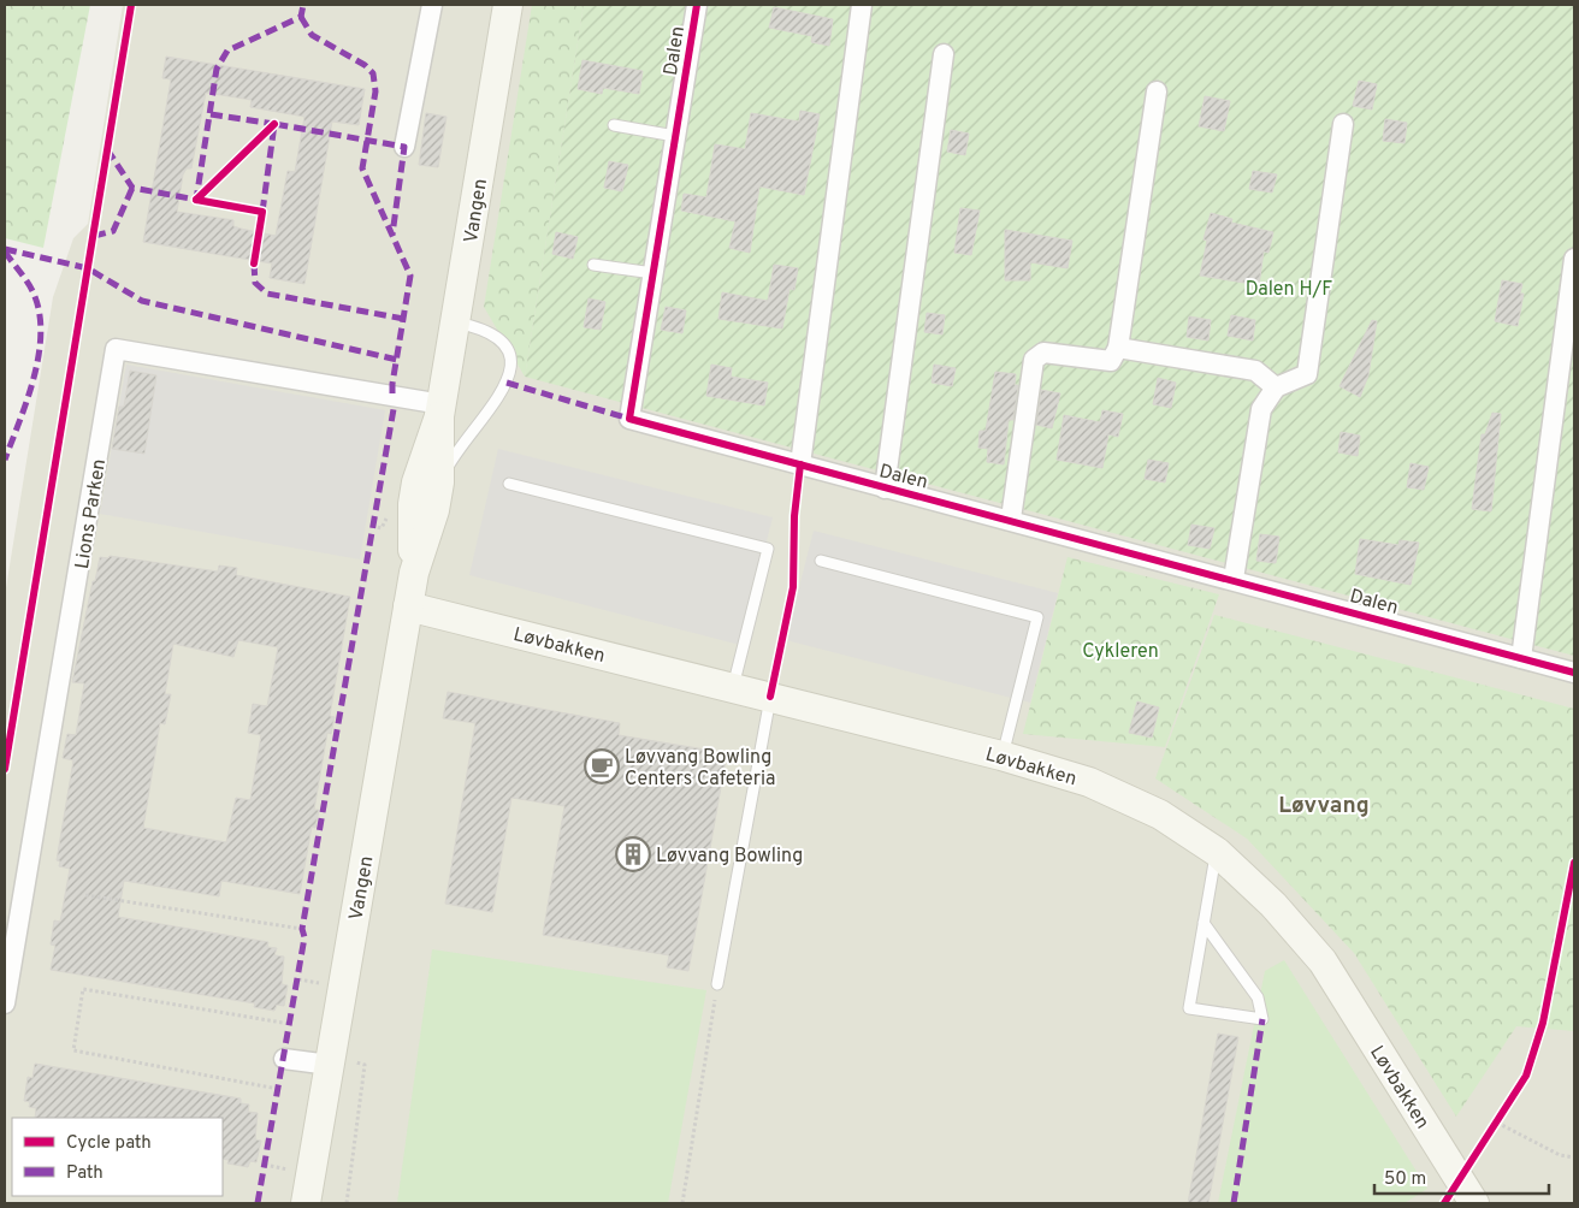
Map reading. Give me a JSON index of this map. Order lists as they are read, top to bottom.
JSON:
{
  "streets": {
    "street": [
      "Dalen",
      "Vangen",
      "Lions Parken",
      "Løvbakken"
    ]
  },
  "crossings": [
    ["Vangen", "Lions Parken"],
    ["Vangen", "Løvbakken"]
  ],
  "districts": ["Løvvang"],
  "parks": ["Dalen H/F", "Cykleren"],
  "places": {
    "cafe": ["Løvvang Bowling Centers Cafeteria"],
    "building": ["Løvvang Bowling"]
  },
  "legend": ["Cycle path", "Path"],
  "scale_bar": "50 m"
}
